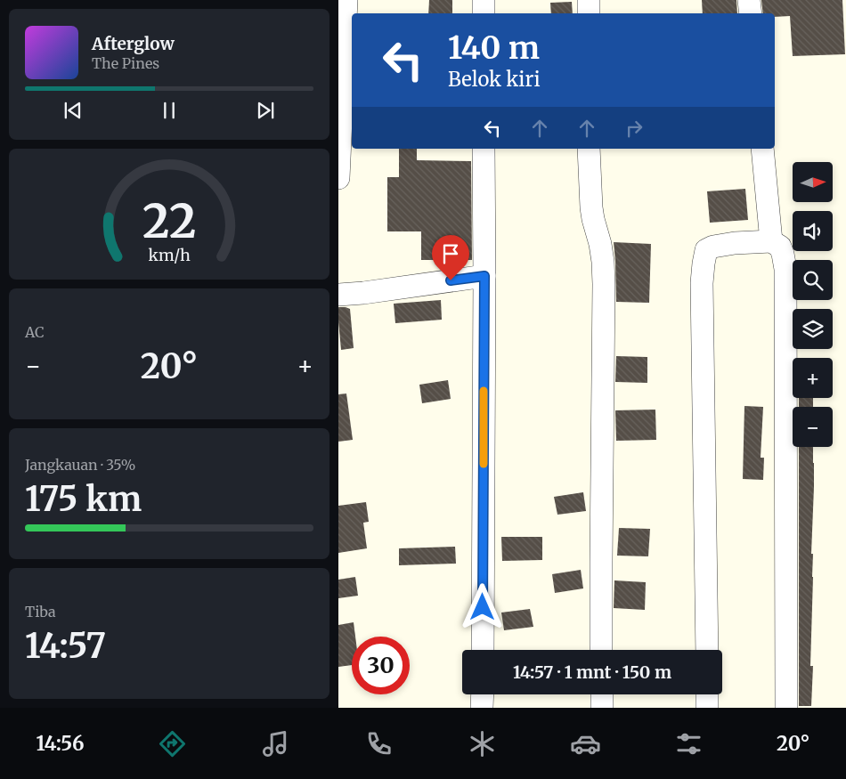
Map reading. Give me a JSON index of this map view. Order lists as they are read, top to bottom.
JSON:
{
  "north": "right",
  "page": {
    "turn": ["140 m", "Belok kiri"],
    "song": ["Afterglow", "The Pines"],
    "map_buttons": ["+", "−"],
    "tile": [
      "AC",
      ["Jangkauan · 35%", "175 km"],
      ["Tiba", "14:57"]
    ],
    "heat": ["−", "20°", "+"],
    "limit": "30",
    "trip": "14:57 · 1 mnt · 150 m",
    "tabs": ["14:56", "20°"],
    "gauge": ["22", "km/h"]
  }
}
